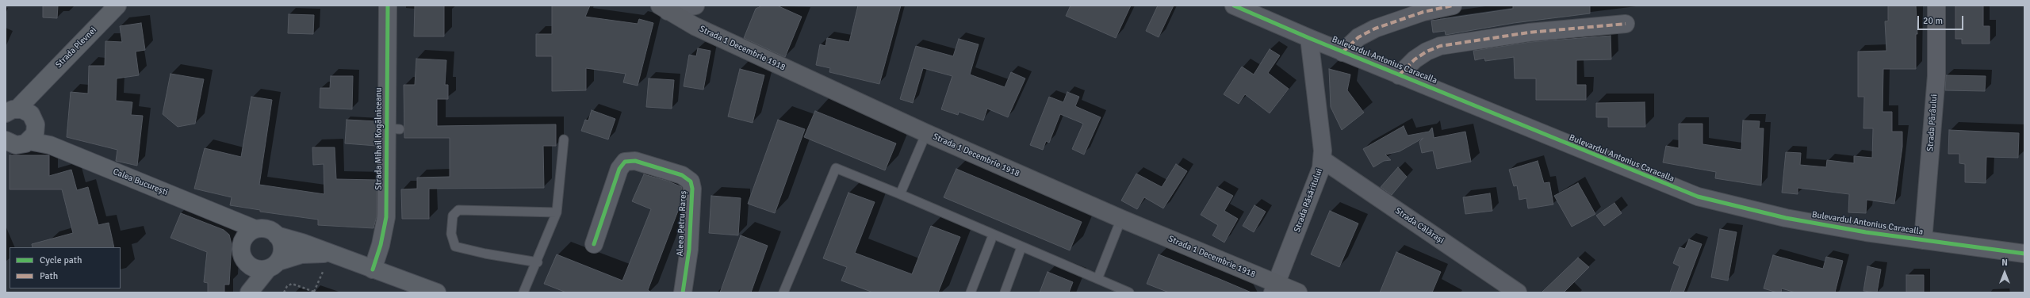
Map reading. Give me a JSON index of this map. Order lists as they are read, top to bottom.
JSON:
{
  "streets": {
    "main road": ["Strada Plevnei", "Strada 1 Decembrie 1918", "Calea București"],
    "street": [
      "Bulevardul Antonius Caracalla",
      "Strada Pârâului",
      "Strada Mihail Kogălniceanu",
      "Strada Răsăritului",
      "Aleea Petru Rareș",
      "Strada Călărași"
    ]
  },
  "crossings": [
    ["Strada Plevnei", "Calea București"],
    ["Strada 1 Decembrie 1918", "Strada Răsăritului"],
    ["Bulevardul Antonius Caracalla", "Strada Pârâului"],
    ["Bulevardul Antonius Caracalla", "Strada Răsăritului"],
    ["Strada Răsăritului", "Strada Călărași"]
  ],
  "legend": ["Cycle path", "Path"],
  "scale_bar": "20 m",
  "north": "top"
}
